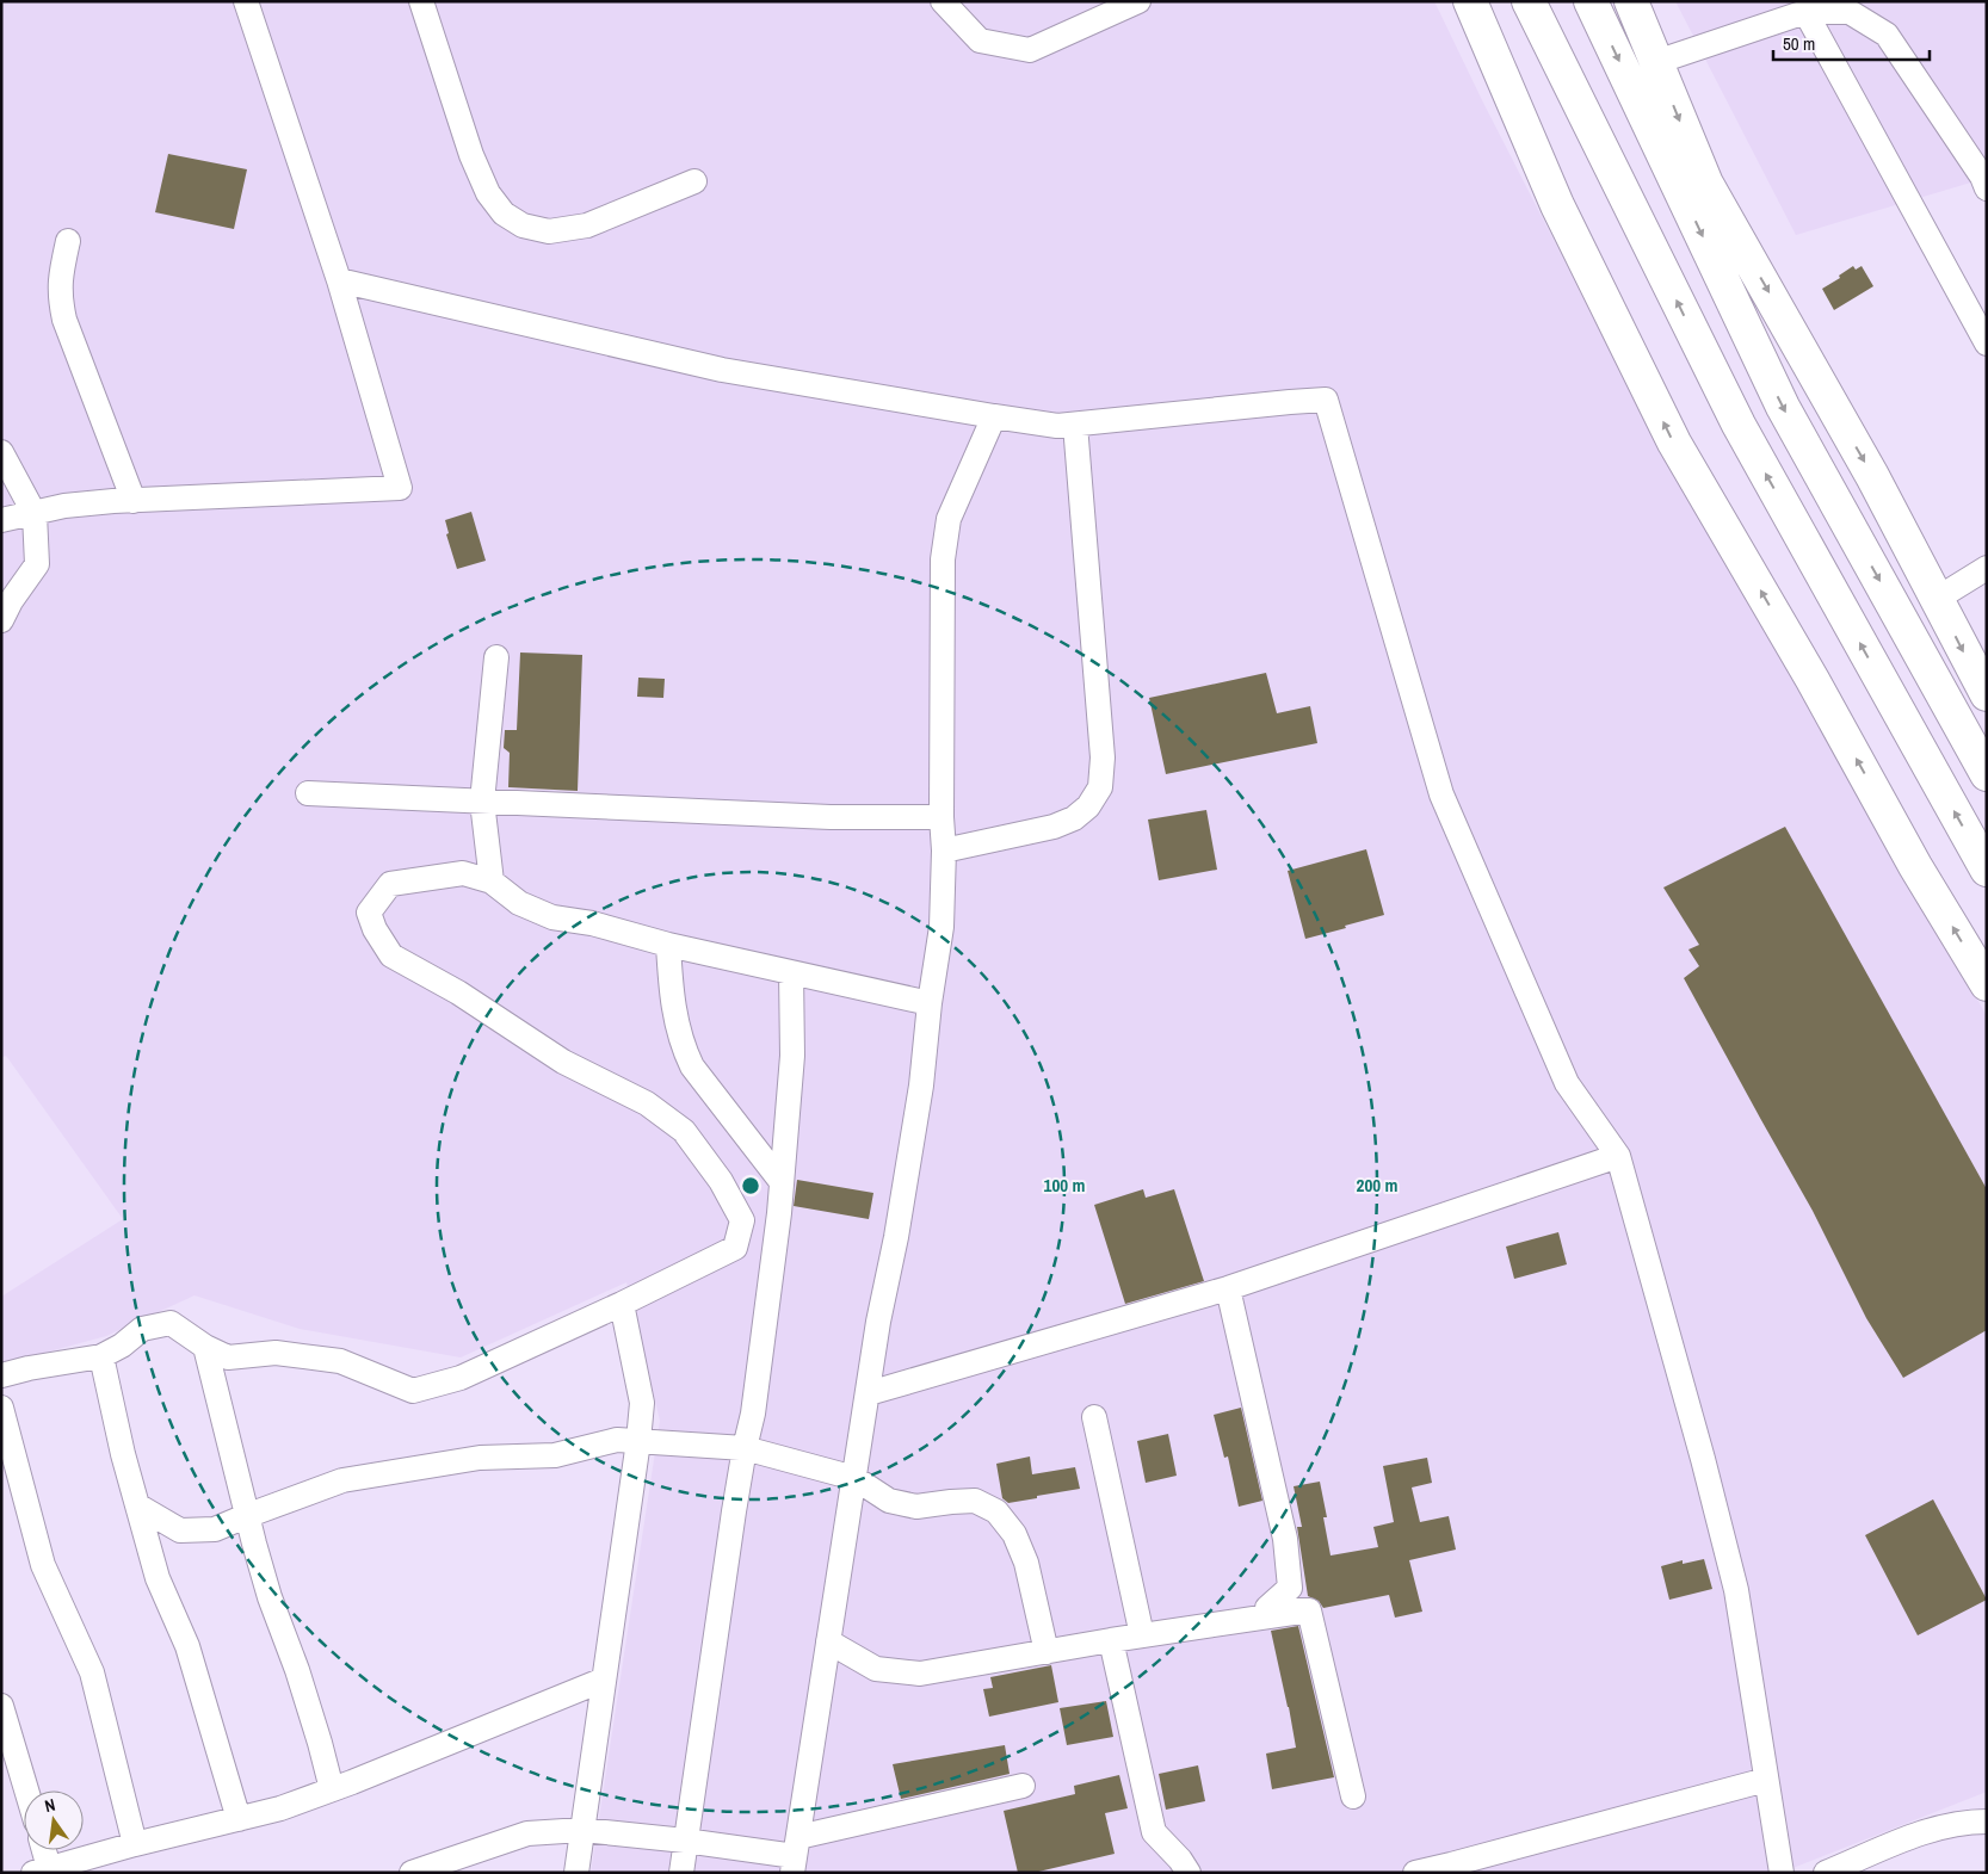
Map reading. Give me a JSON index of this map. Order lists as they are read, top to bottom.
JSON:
{
  "scale_bar": "50 m",
  "north": "top",
  "rings": ["100 m", "200 m"]
}
